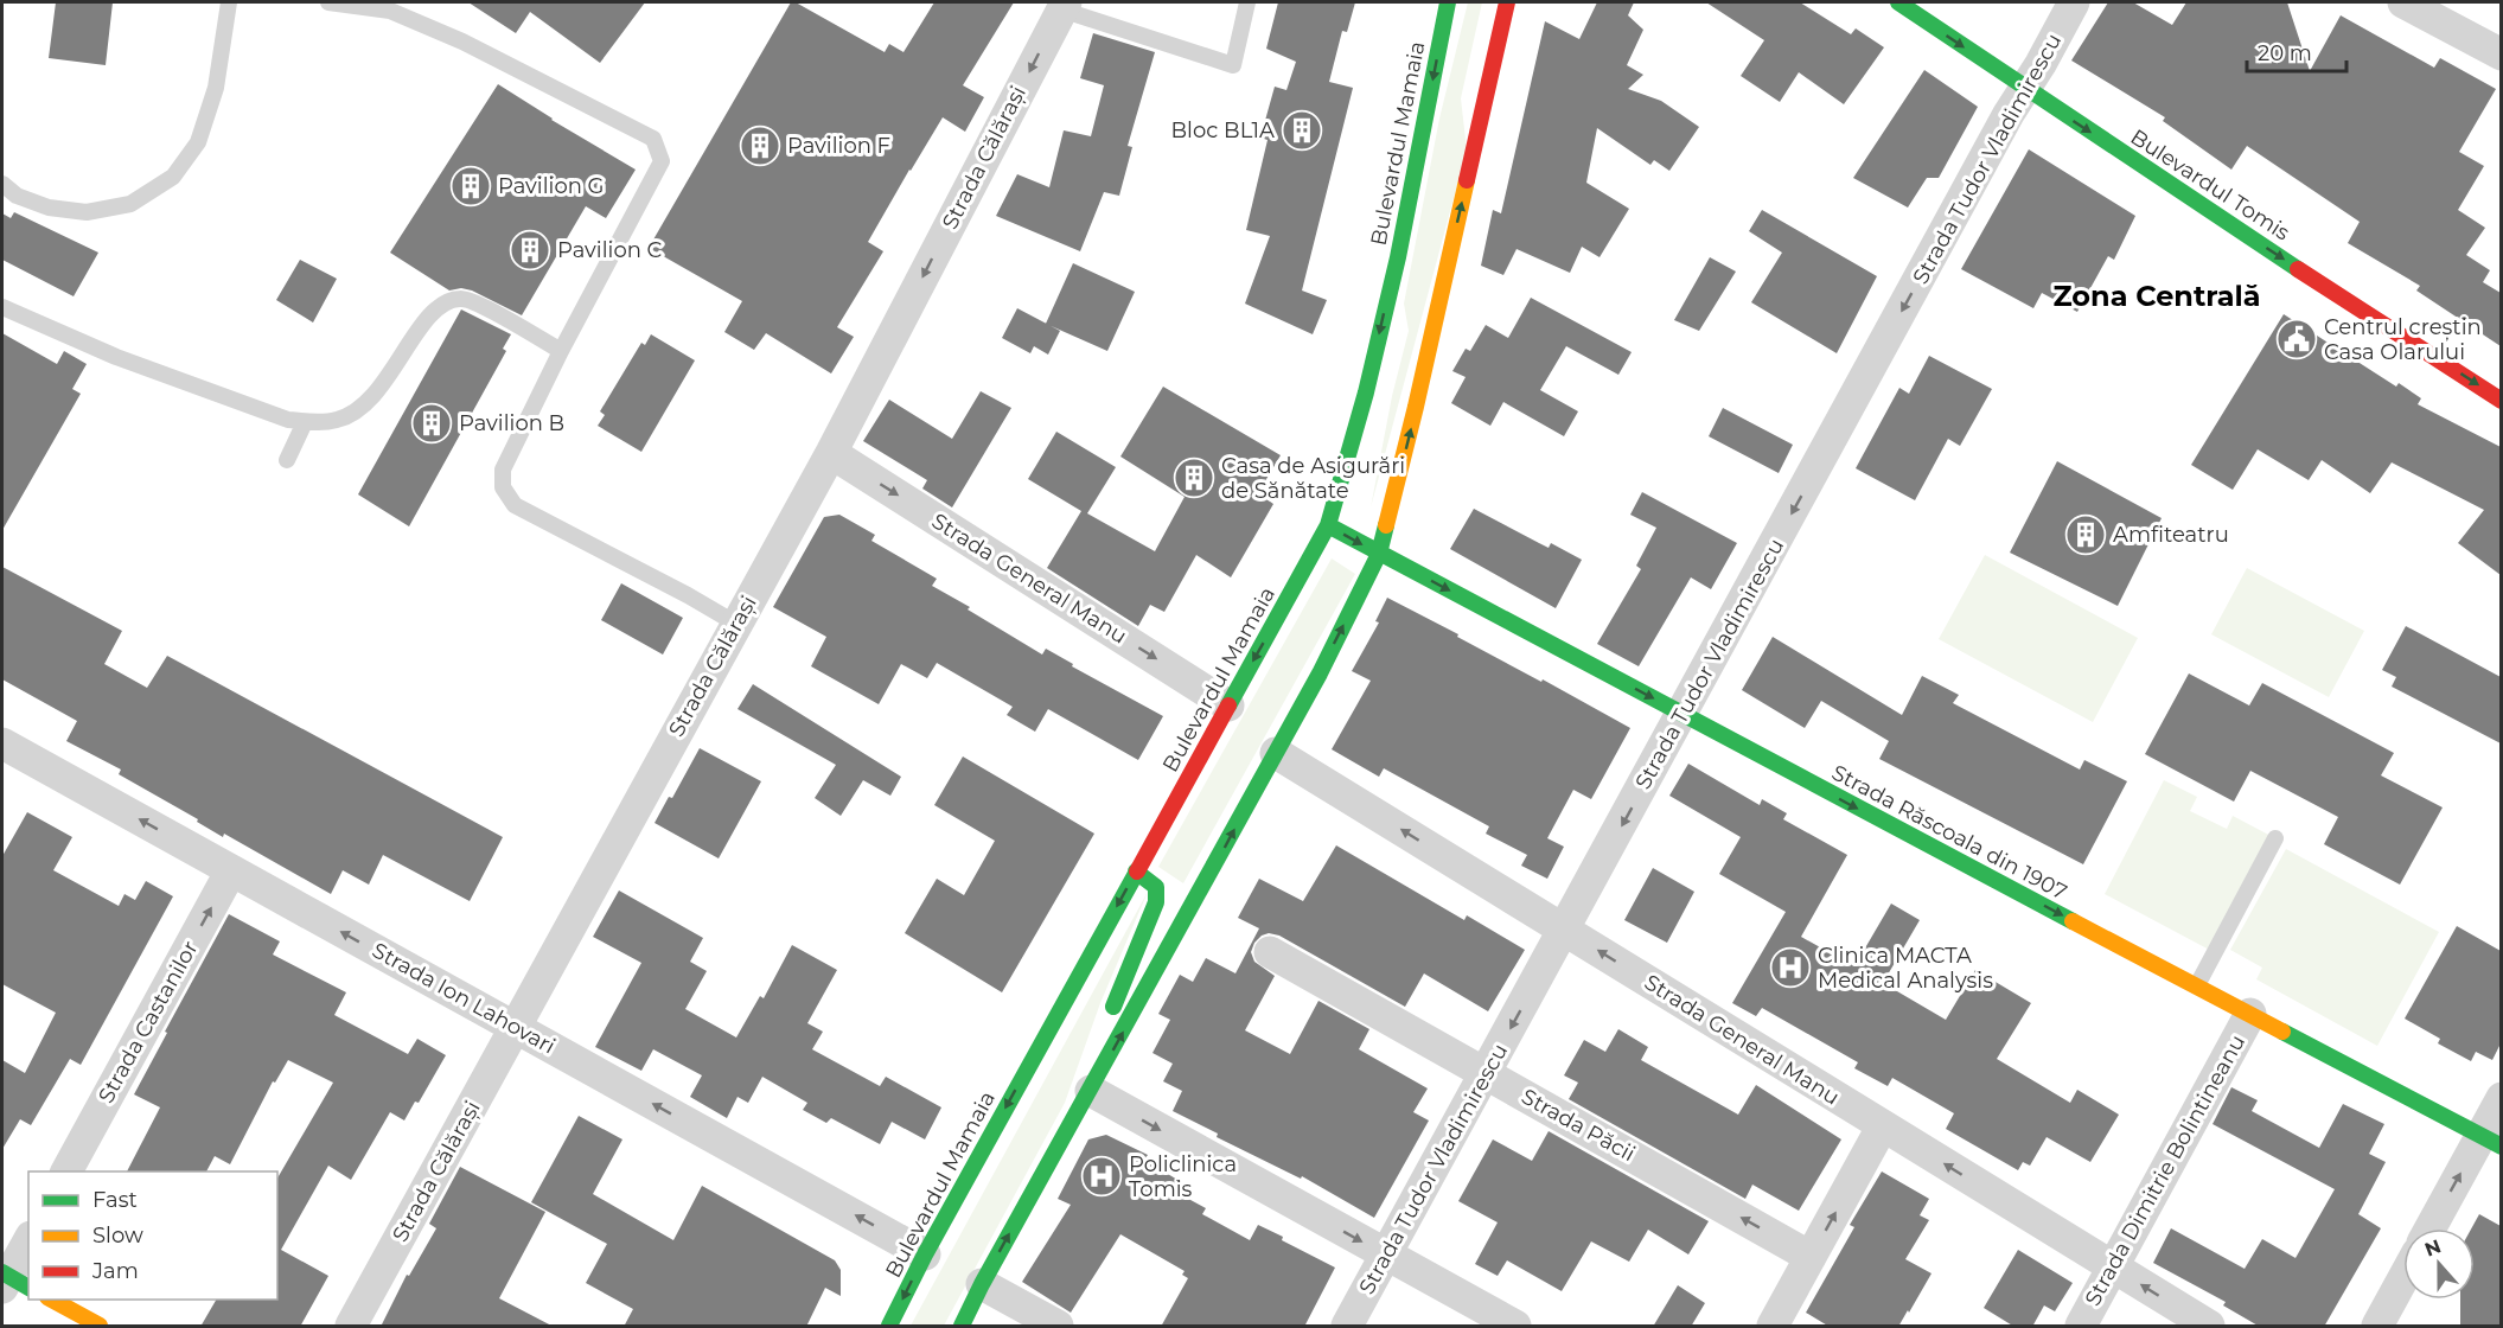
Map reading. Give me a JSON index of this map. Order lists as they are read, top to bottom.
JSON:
{
  "streets": {
    "main road": ["Bulevardul Mamaia", "Bulevardul Tomis", "Strada Răscoala din 1907"],
    "street": [
      "Strada Călărași",
      "Strada Tudor Vladimirescu",
      "Strada General Manu",
      "Strada Ion Lahovari",
      "Strada Castanilor",
      "Strada Păcii",
      "Strada Dimitrie Bolintineanu"
    ]
  },
  "crossings": [
    ["Bulevardul Mamaia", "Strada General Manu"],
    ["Bulevardul Mamaia", "Strada Răscoala din 1907"],
    ["Bulevardul Mamaia", "Strada Ion Lahovari"],
    ["Strada Călărași", "Strada General Manu"],
    ["Strada Călărași", "Strada Ion Lahovari"],
    ["Strada Tudor Vladimirescu", "Bulevardul Tomis"],
    ["Strada Tudor Vladimirescu", "Strada General Manu"],
    ["Strada Tudor Vladimirescu", "Strada Răscoala din 1907"],
    ["Strada Tudor Vladimirescu", "Strada Păcii"],
    ["Strada General Manu", "Strada Dimitrie Bolintineanu"],
    ["Strada Răscoala din 1907", "Strada Dimitrie Bolintineanu"],
    ["Strada Ion Lahovari", "Strada Castanilor"]
  ],
  "one_way": [
    "Strada Tudor Vladimirescu",
    "Bulevardul Tomis",
    "Strada Răscoala din 1907",
    "Strada Ion Lahovari",
    "Strada Castanilor"
  ],
  "districts": ["Zona Centrală"],
  "places": {
    "building": [
      "Bloc BL1A",
      "Pavilion F",
      "Pavilion G",
      "Pavilion C",
      "Pavilion B",
      "Casa de Asigurări de Sănătate",
      "Amfiteatru"
    ],
    "public building": ["Centrul creștin Casa Olarului"],
    "hospital": ["Clinica MACTA Medical Analysis", "Policlinica Tomis"]
  },
  "legend": ["Fast", "Slow", "Jam"],
  "scale_bar": "20 m",
  "north": "top"
}
